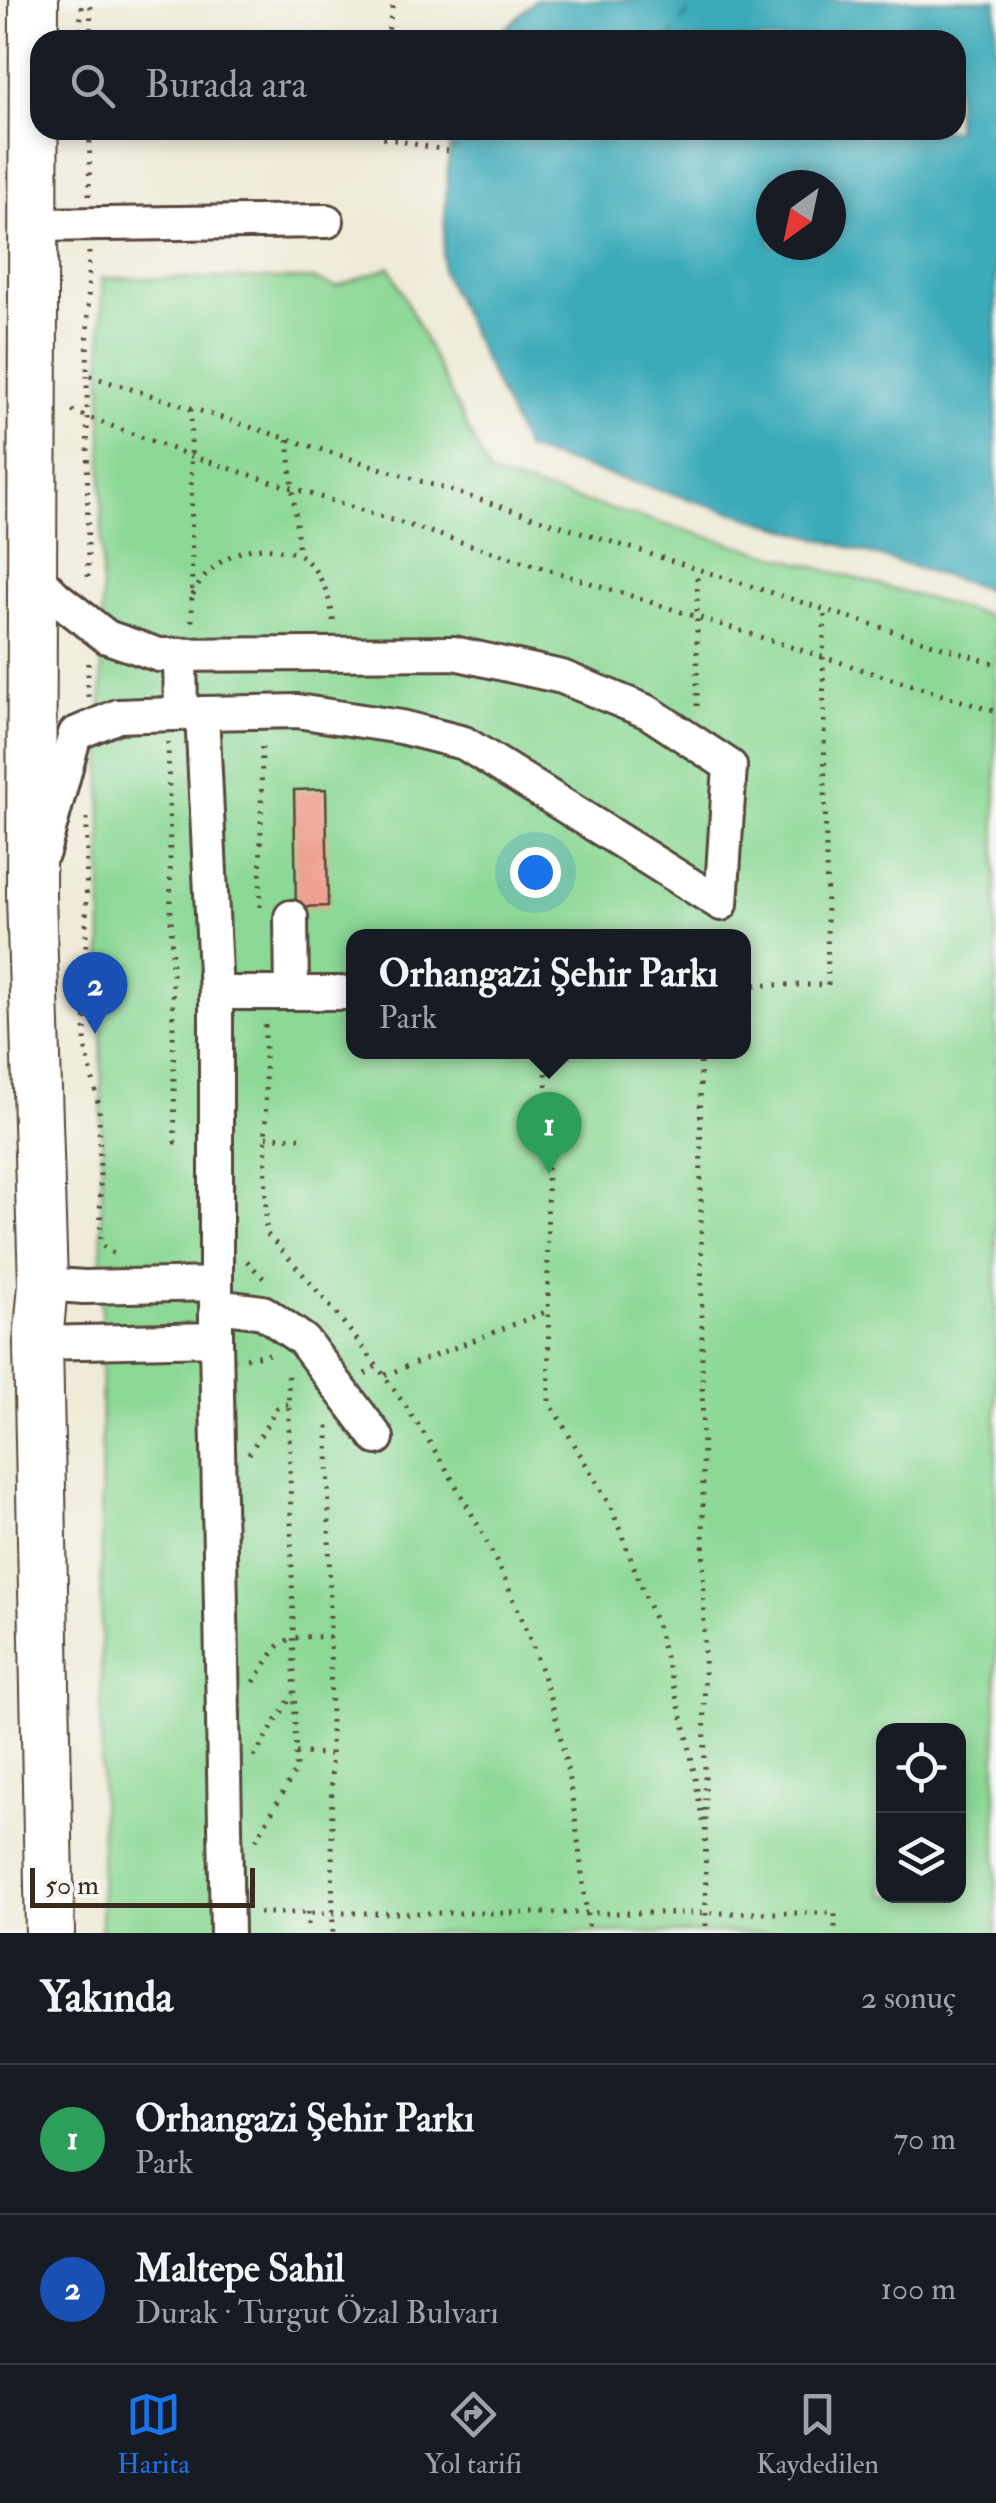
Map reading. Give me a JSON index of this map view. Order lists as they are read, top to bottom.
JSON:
{
  "scale_bar": "50 m",
  "north": "bottom left",
  "page": {
    "search": "Burada ara",
    "popup": ["Orhangazi Şehir Parkı", "Park"],
    "pins": ["2", "1"],
    "scale": "50 m",
    "heading": ["Yakında", "2 sonuç"],
    "list": [
      {
        "mark": "1",
        "name": "Orhangazi Şehir Parkı",
        "note": "Park",
        "value": "70 m"
      },
      {
        "mark": "2",
        "name": "Maltepe Sahil",
        "note": "Durak · Turgut Özal Bulvarı",
        "value": "100 m"
      }
    ],
    "nav": ["Harita", "Yol tarifi", "Kaydedilen"]
  }
}
